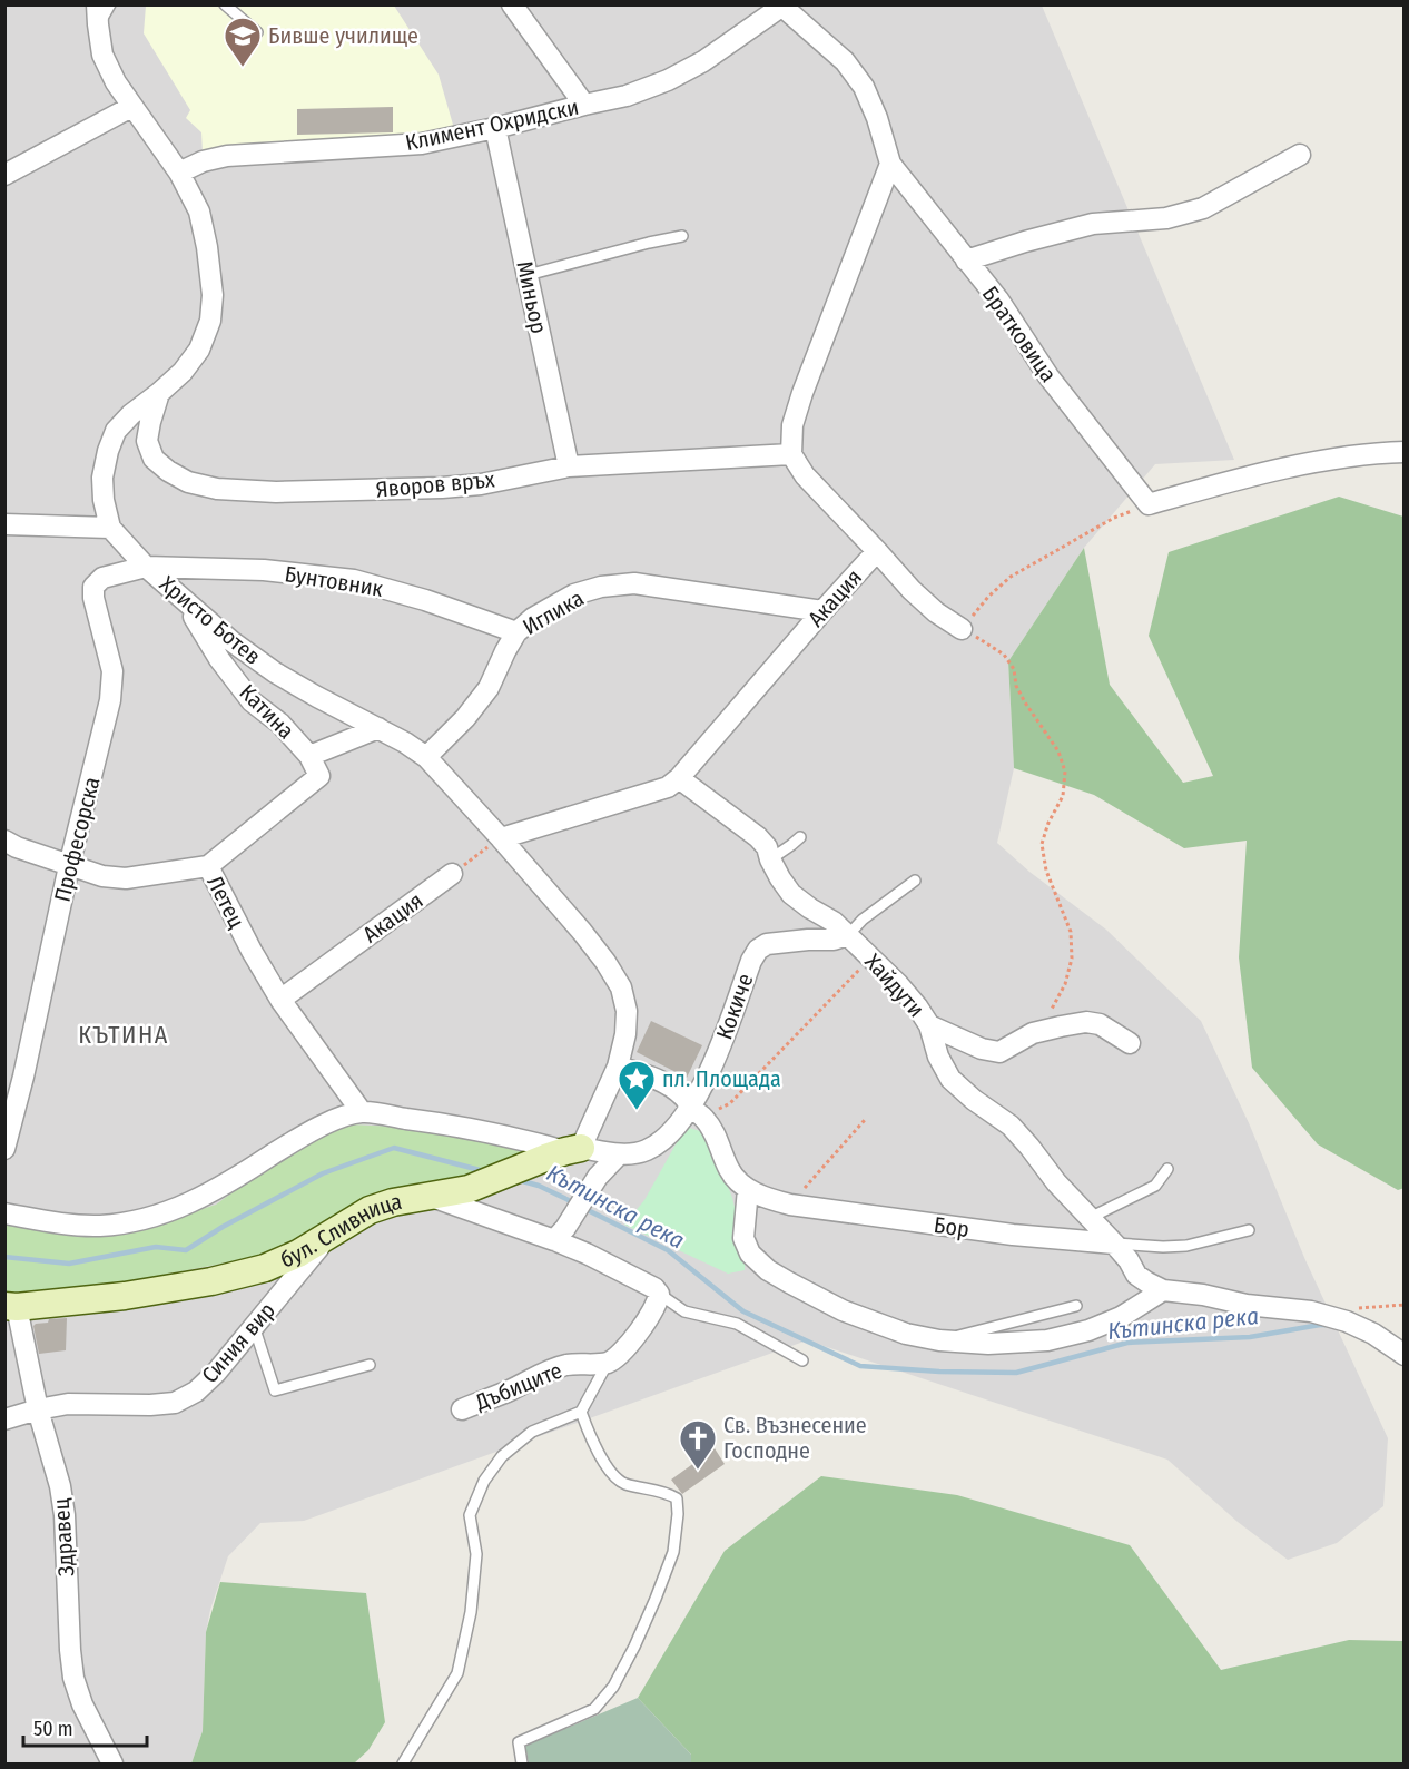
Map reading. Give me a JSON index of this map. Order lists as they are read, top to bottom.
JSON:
{
  "streets": {
    "street": [
      "Климент Охридски",
      "Миньор",
      "Братковица",
      "Яворов връх",
      "Бунтовник",
      "Акация",
      "Иглика",
      "Христо Ботев",
      "Катина",
      "Професорска",
      "Летец",
      "Хайдути",
      "Кокиче",
      "Бор",
      "бул. Сливница",
      "Синия вир",
      "Дъбиците",
      "Здравец"
    ]
  },
  "crossings": [
    ["Климент Охридски", "Миньор"],
    ["Миньор", "Яворов връх"],
    ["Яворов връх", "Акация"],
    ["Бунтовник", "Иглика"],
    ["Бунтовник", "Христо Ботев"],
    ["Бунтовник", "Професорска"],
    ["Акация", "Иглика"],
    ["Акация", "Христо Ботев"],
    ["Акация", "Летец"],
    ["Акация", "Хайдути"],
    ["Иглика", "Христо Ботев"],
    ["Христо Ботев", "Катина"],
    ["Христо Ботев", "Професорска"],
    ["Катина", "Летец"],
    ["Професорска", "Летец"],
    ["Хайдути", "Кокиче"],
    ["Хайдути", "Бор"],
    ["Кокиче", "Бор"],
    ["бул. Сливница", "Синия вир"],
    ["бул. Сливница", "Здравец"],
    ["Синия вир", "Здравец"]
  ],
  "districts": ["КЪТИНА"],
  "water": ["Кътинска река"],
  "places": {
    "school or university": ["Бивше училище"],
    "place": ["пл. Площада"],
    "church": ["Св. Възнесение Господне"]
  },
  "scale_bar": "50 m"
}
